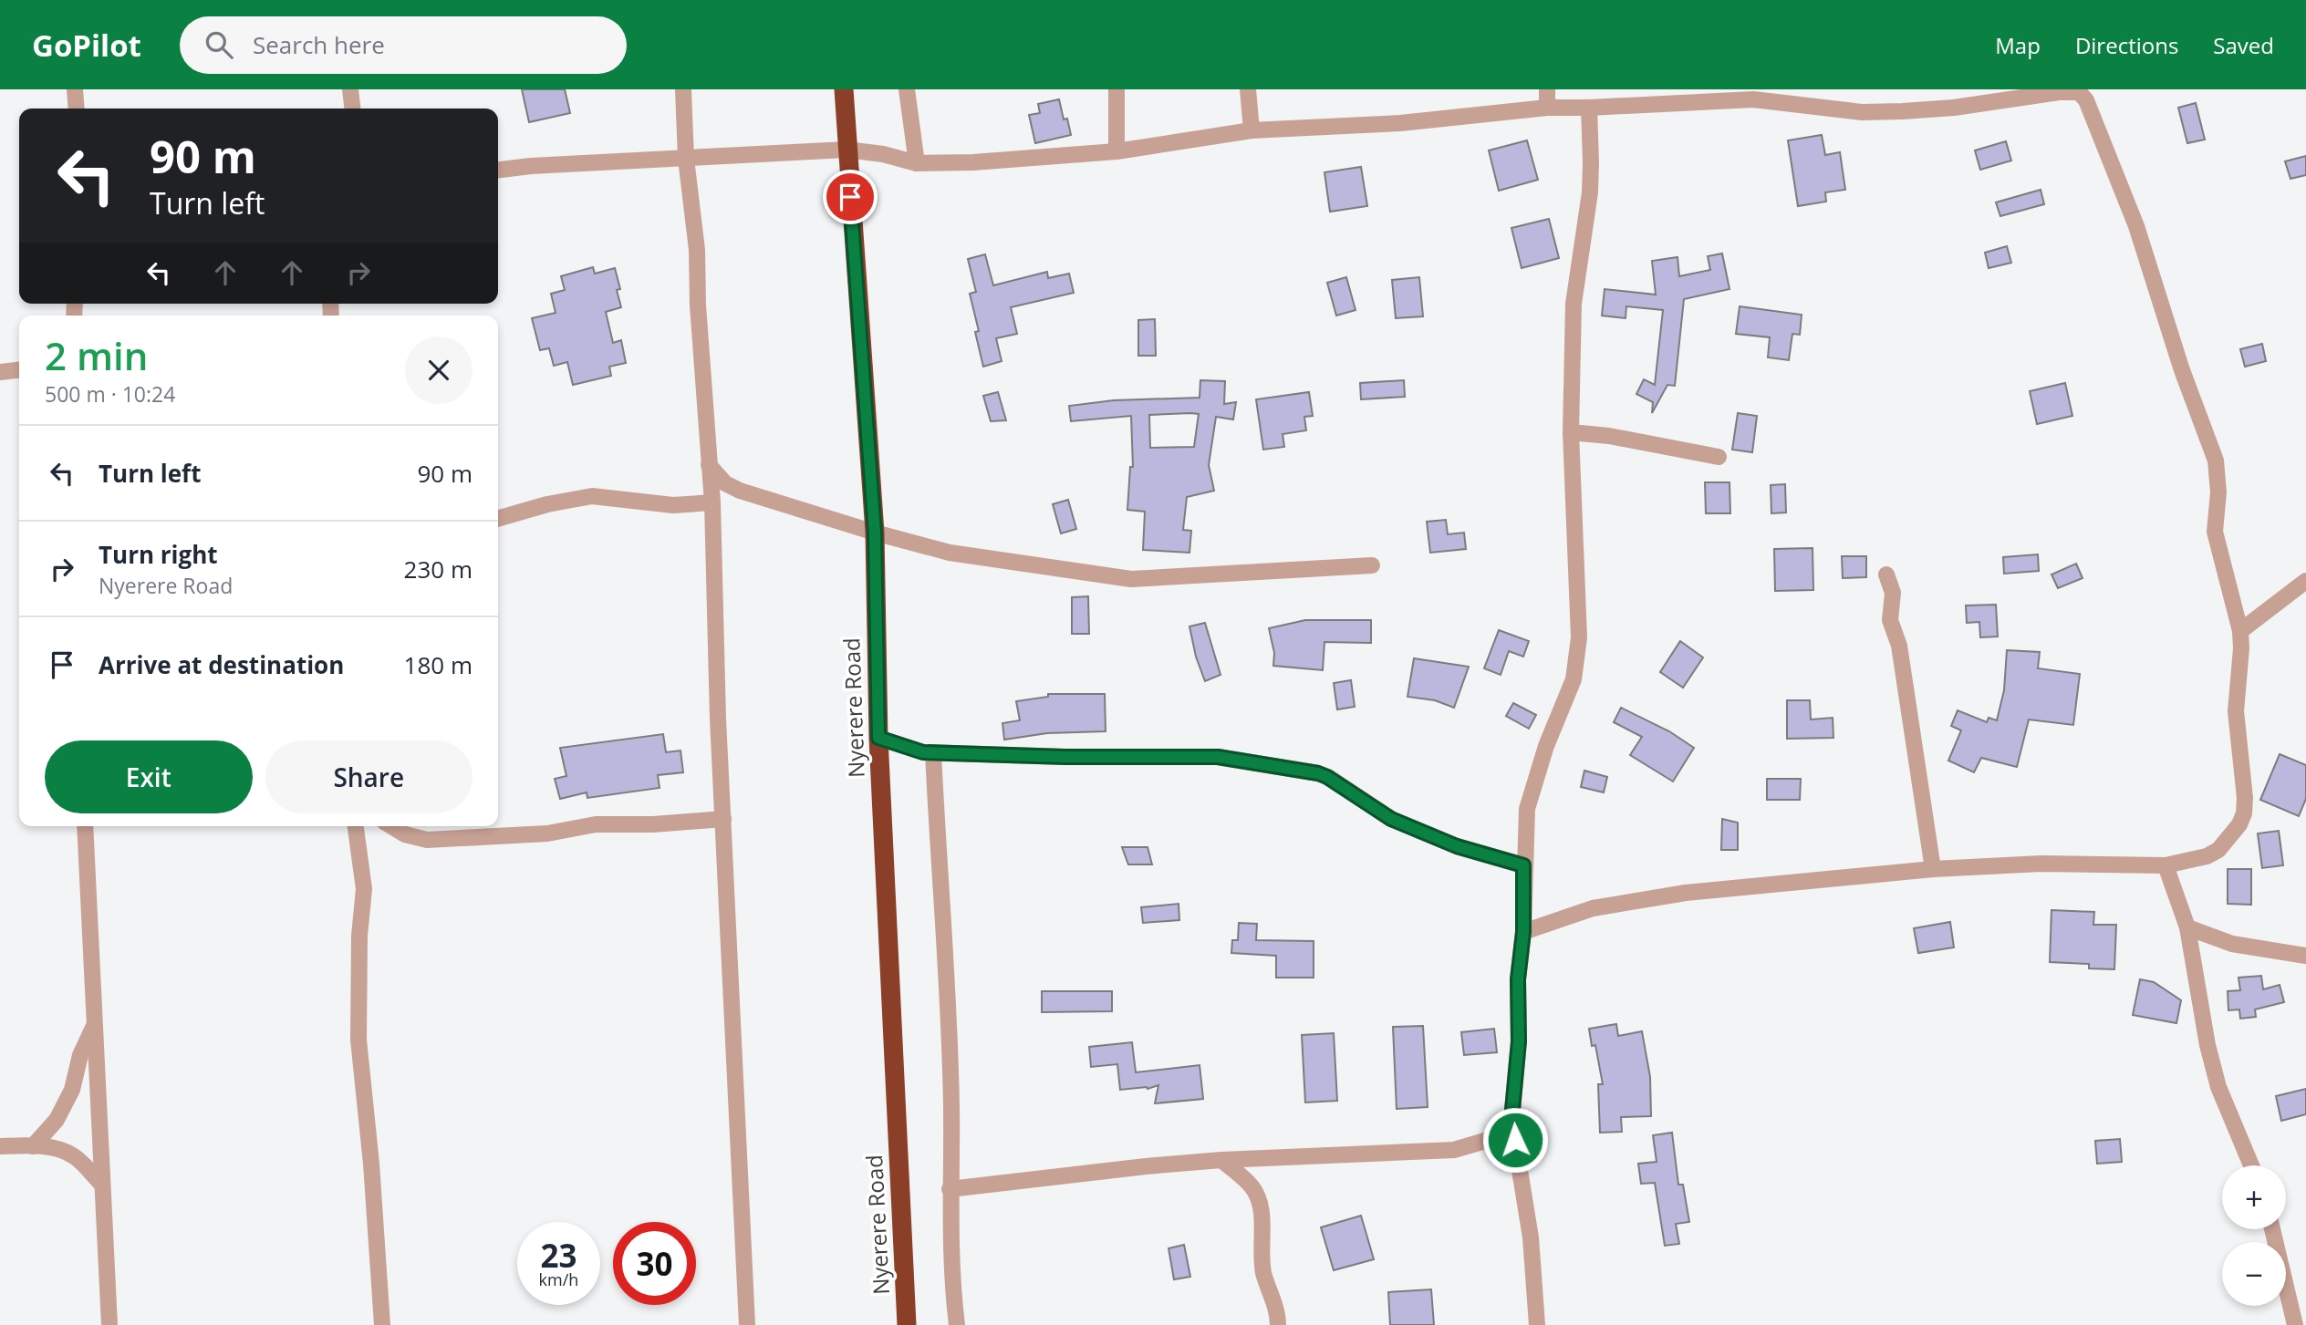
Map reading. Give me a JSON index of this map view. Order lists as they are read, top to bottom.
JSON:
{
  "streets": {
    "highway": ["Nyerere Road"]
  },
  "page": {
    "header": "GoPilot",
    "search": "Search here",
    "nav": ["Map", "Directions", "Saved"],
    "turn": ["90 m", "Turn left"],
    "heading": ["2 min", "500 m · 10:24"],
    "list": [
      {
        "name": "Turn left",
        "value": "90 m"
      },
      {
        "name": "Turn right",
        "note": "Nyerere Road",
        "value": "230 m"
      },
      {
        "name": "Arrive at destination",
        "value": "180 m"
      }
    ],
    "buttons": ["Exit", "Share"],
    "map_buttons": ["+", "−"],
    "speed": "23 km/h",
    "limit": "30"
  }
}
